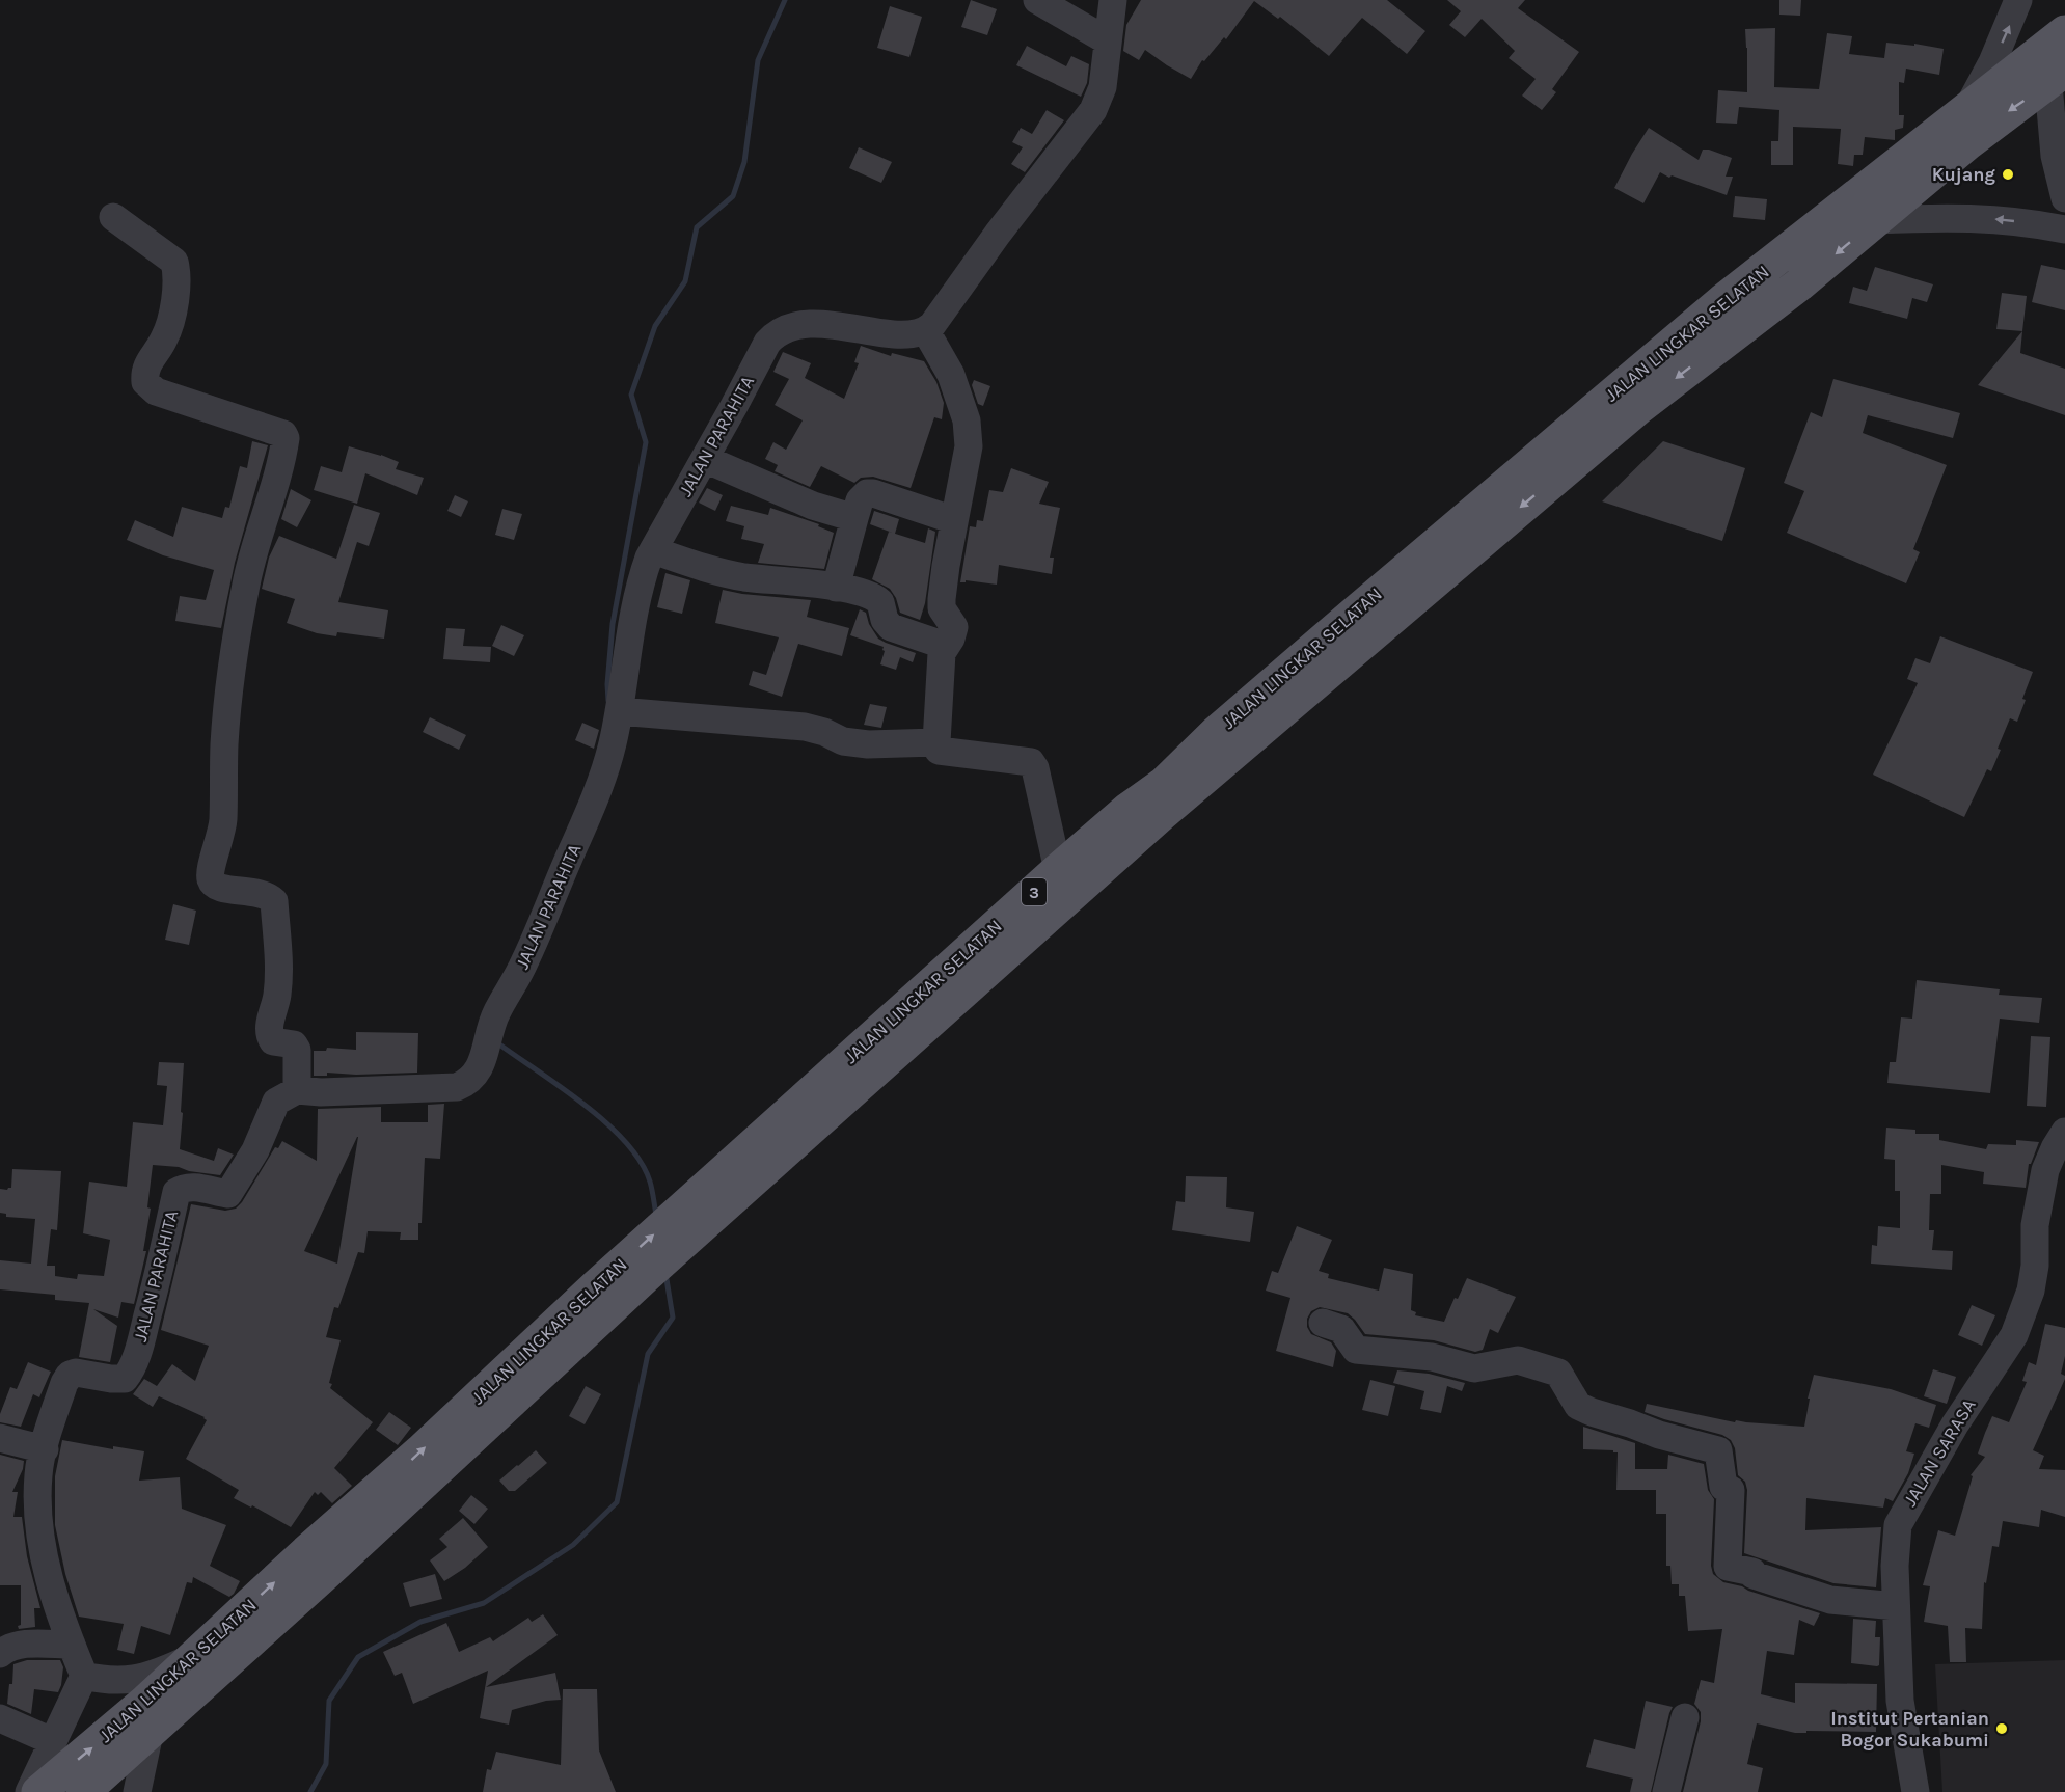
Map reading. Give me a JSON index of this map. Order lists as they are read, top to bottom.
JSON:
{
  "streets": {
    "main road": ["JALAN LINGKAR SELATAN", "3"],
    "street": ["JALAN PARAHITA", "JALAN SARASA"]
  },
  "places": ["Kujang", "Institut Pertanian Bogor Sukabumi"]
}
